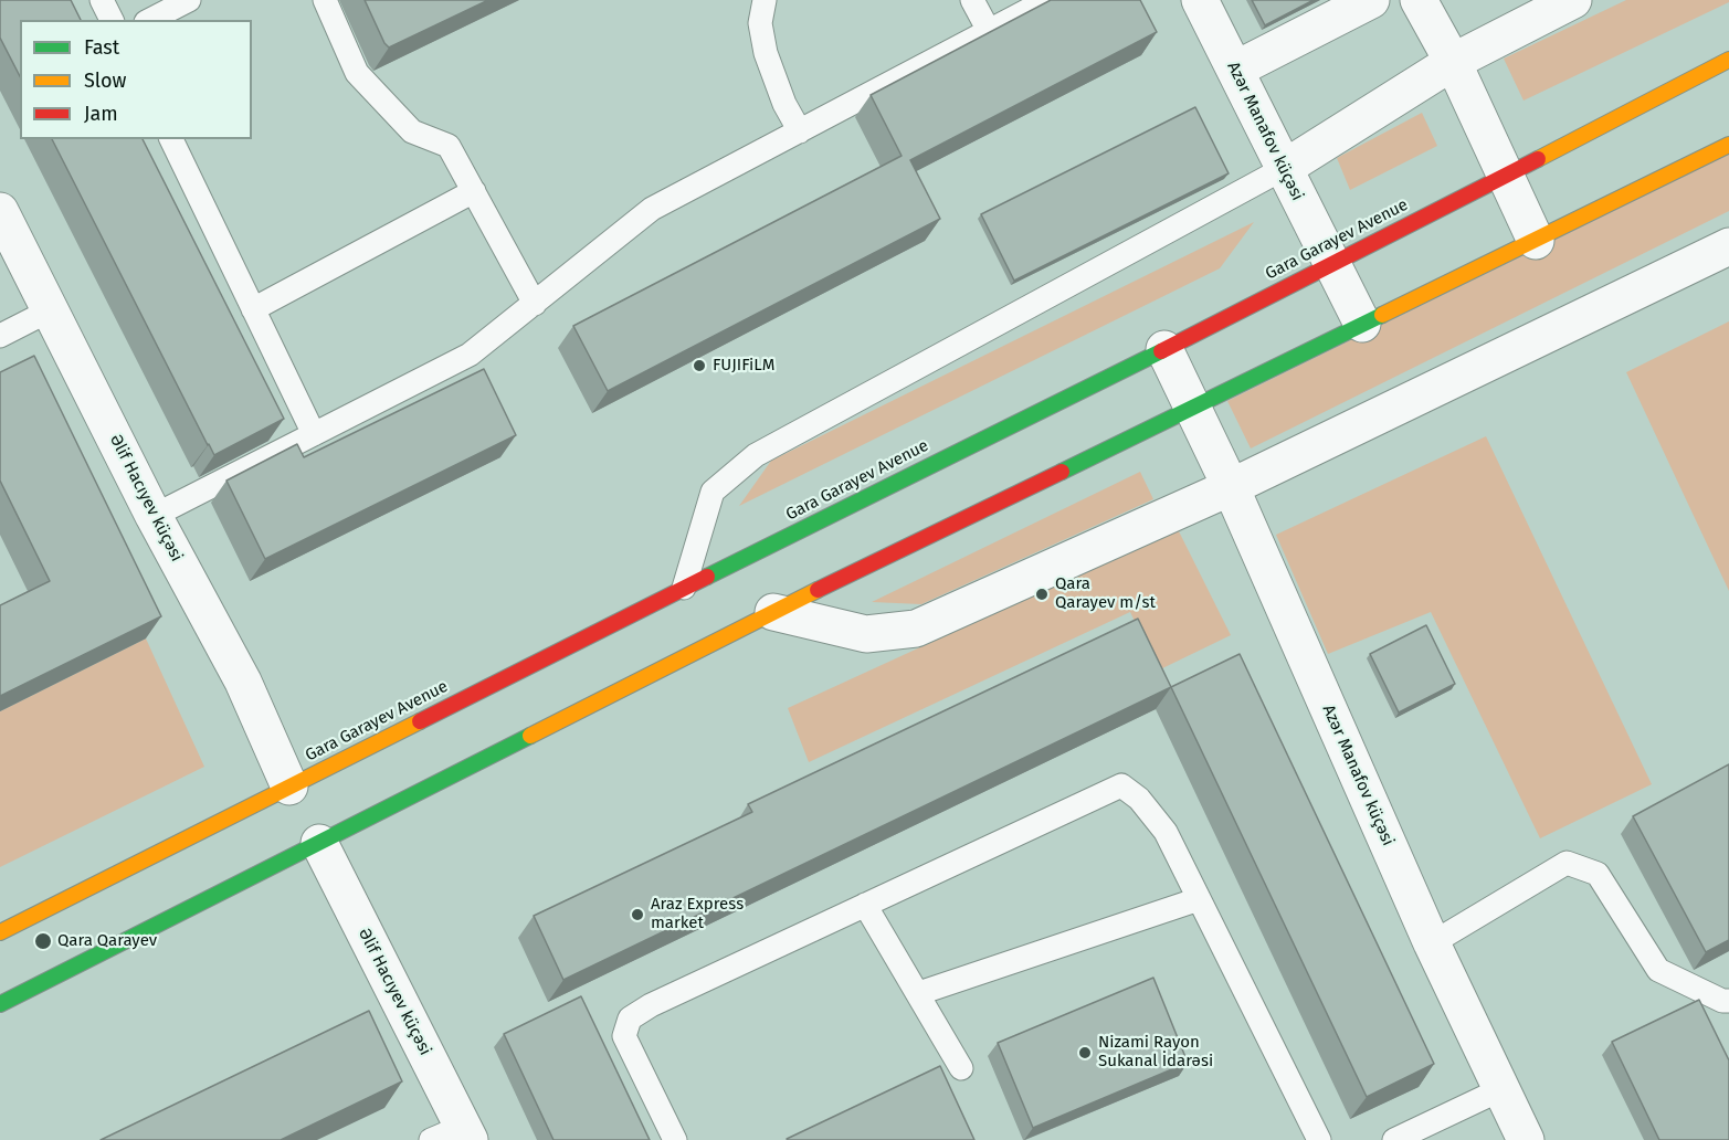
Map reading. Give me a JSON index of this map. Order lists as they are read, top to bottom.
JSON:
{
  "streets": {
    "main road": ["Gara Garayev Avenue"],
    "street": ["Azər Manafov küçəsi", "Əlif Hacıyev küçəsi"]
  },
  "crossings": [
    ["Azər Manafov küçəsi", "Gara Garayev Avenue"],
    ["Gara Garayev Avenue", "Əlif Hacıyev küçəsi"]
  ],
  "places": [
    "FUJIFiLM",
    "Qara Qarayev m/st",
    "Araz Express market",
    "Qara Qarayev",
    "Nizami Rayon Sukanal İdarəsi"
  ],
  "legend": ["Fast", "Slow", "Jam"]
}
